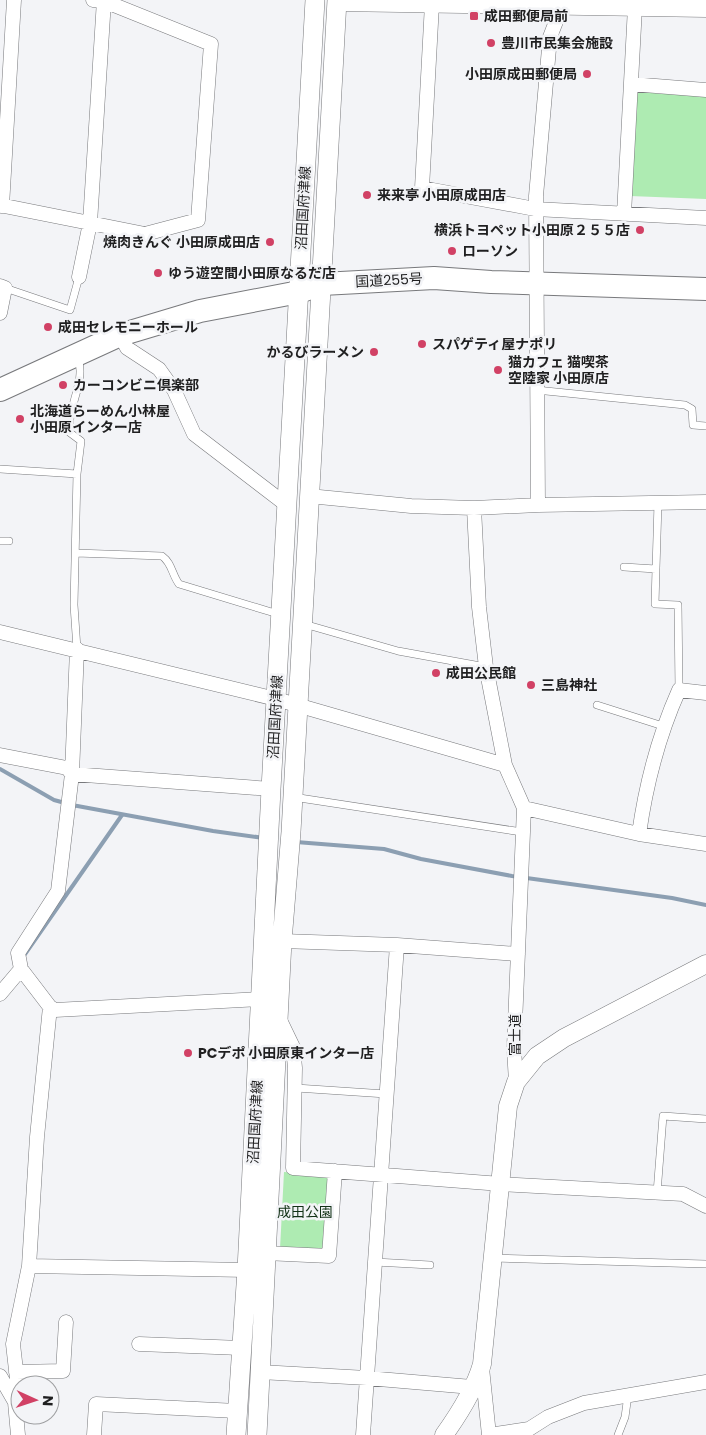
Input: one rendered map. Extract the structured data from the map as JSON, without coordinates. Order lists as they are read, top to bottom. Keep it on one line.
{"streets":{"highway":["国道255号"],"main road":["沼田国府津線"],"street":["富士道"]},"crossings":[["沼田国府津線","国道255号"]],"parks":["成田公園"],"places":{"transit":["成田郵便局前"],"other":["豊川市民集会施設","小田原成田郵便局","来来亭 小田原成田店","横浜トヨペット小田原２５５店","焼肉きんぐ 小田原成田店","ローソン","ゆう遊空間小田原なるだ店","成田セレモニーホール","スパゲティ屋ナポリ","かるびラーメン","猫カフェ 猫喫茶 空陸家 小田原店","カーコンビニ倶楽部","北海道らーめん小林屋 小田原インター店","成田公民館","三島神社","PCデポ 小田原東インター店"]},"north":"right"}
